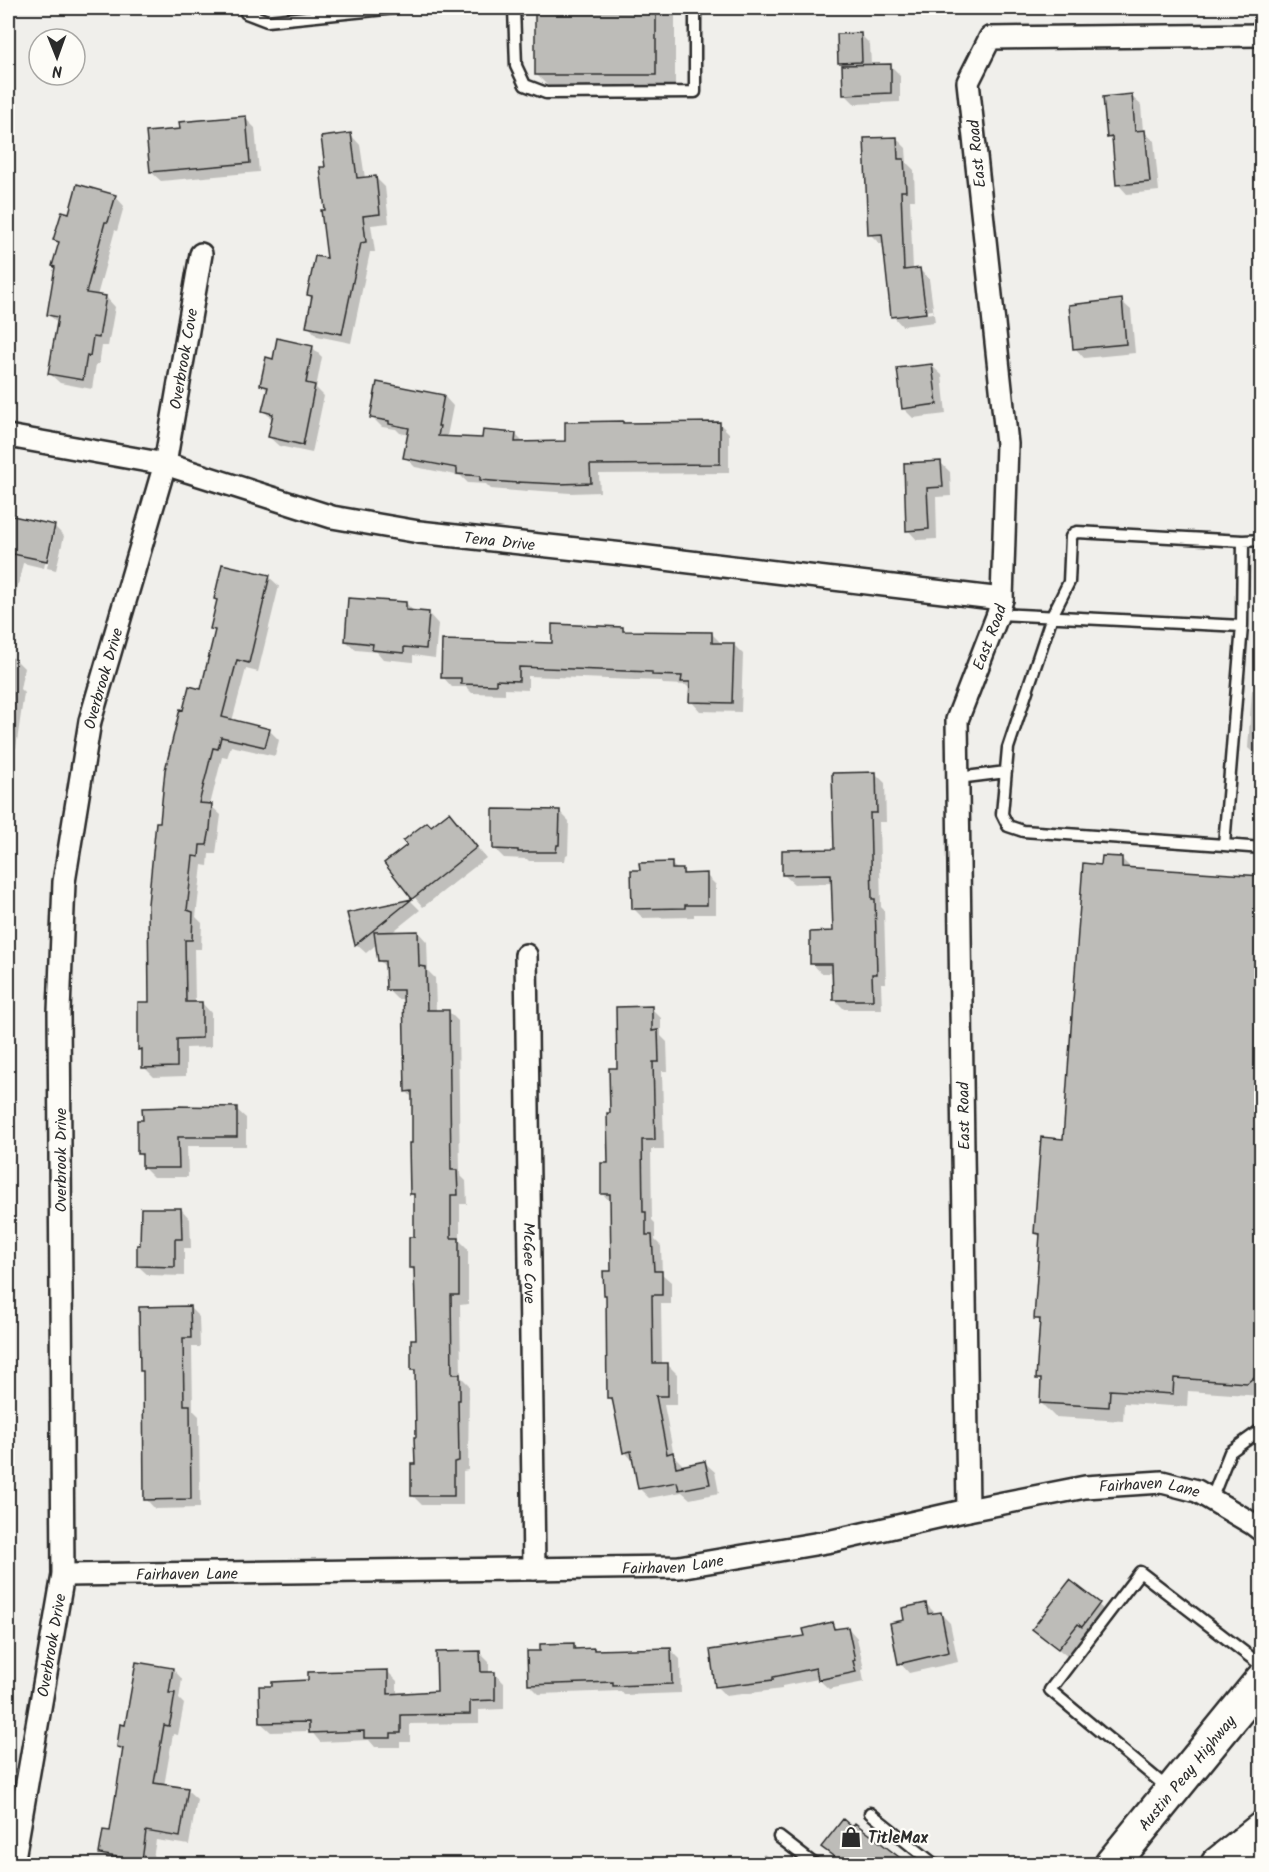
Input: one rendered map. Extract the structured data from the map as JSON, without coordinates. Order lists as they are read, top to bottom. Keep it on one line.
{"streets":{"main road":["Austin Peay Highway"],"street":["East Road","Overbrook Cove","Tena Drive","Overbrook Drive","McGee Cove","Fairhaven Lane"]},"crossings":[["East Road","Tena Drive"],["East Road","Fairhaven Lane"],["Overbrook Cove","Tena Drive"],["Overbrook Cove","Overbrook Drive"],["Tena Drive","Overbrook Drive"],["Overbrook Drive","Fairhaven Lane"],["McGee Cove","Fairhaven Lane"]],"places":{"shop":["TitleMax"]},"north":"bottom"}
